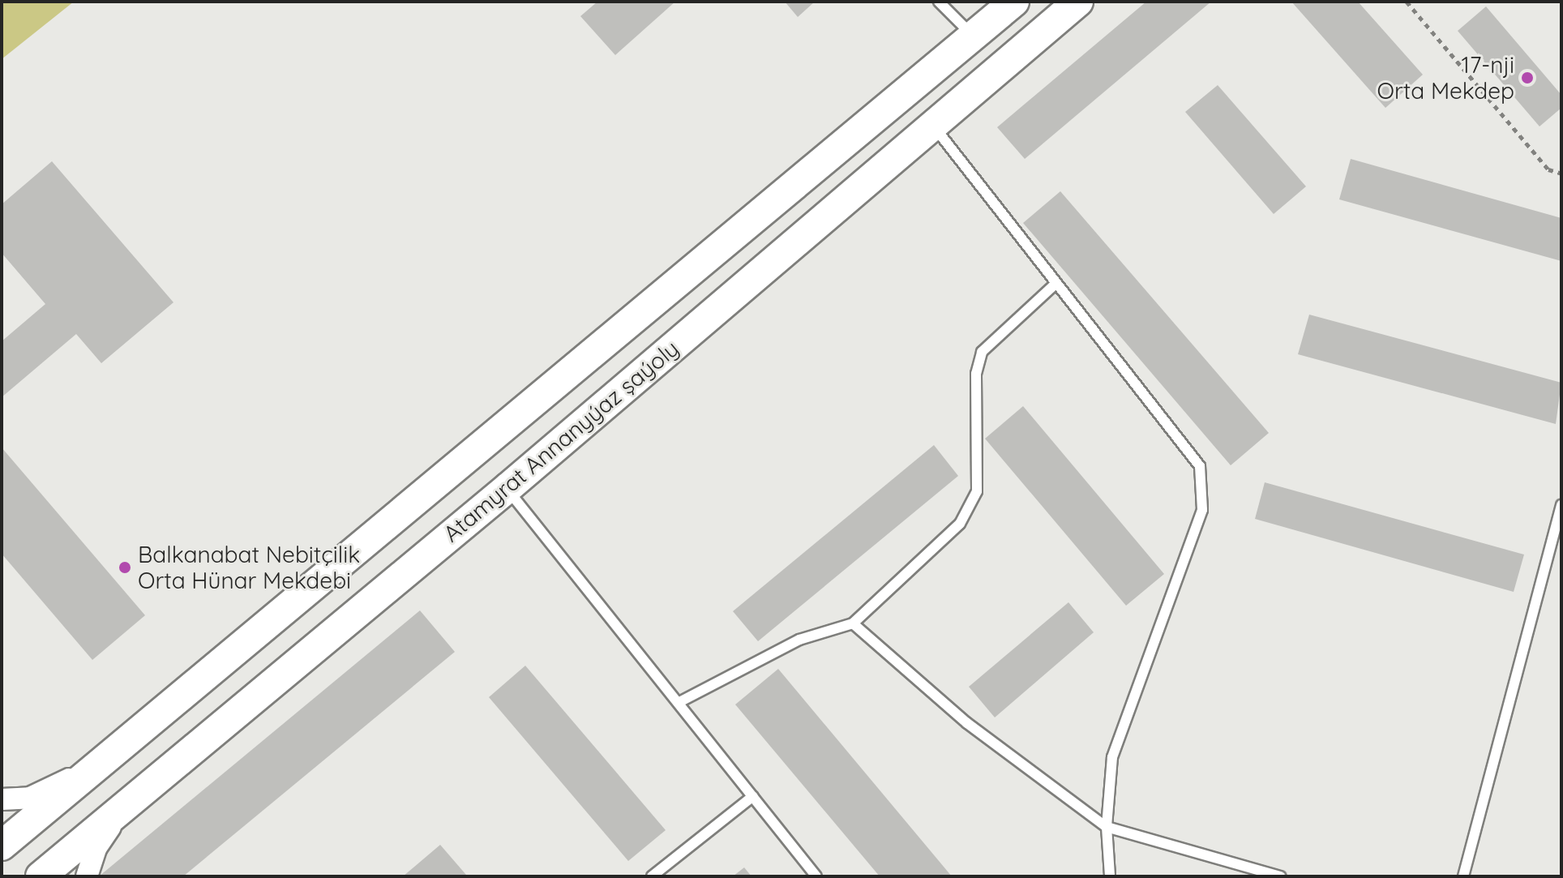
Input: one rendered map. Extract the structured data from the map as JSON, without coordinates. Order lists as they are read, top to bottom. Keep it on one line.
{"streets":{"street":["Atamyrat Annanyýaz şaýoly"]},"places":["17-nji Orta Mekdep","Balkanabat Nebitçilik Orta Hünar Mekdebi"]}
